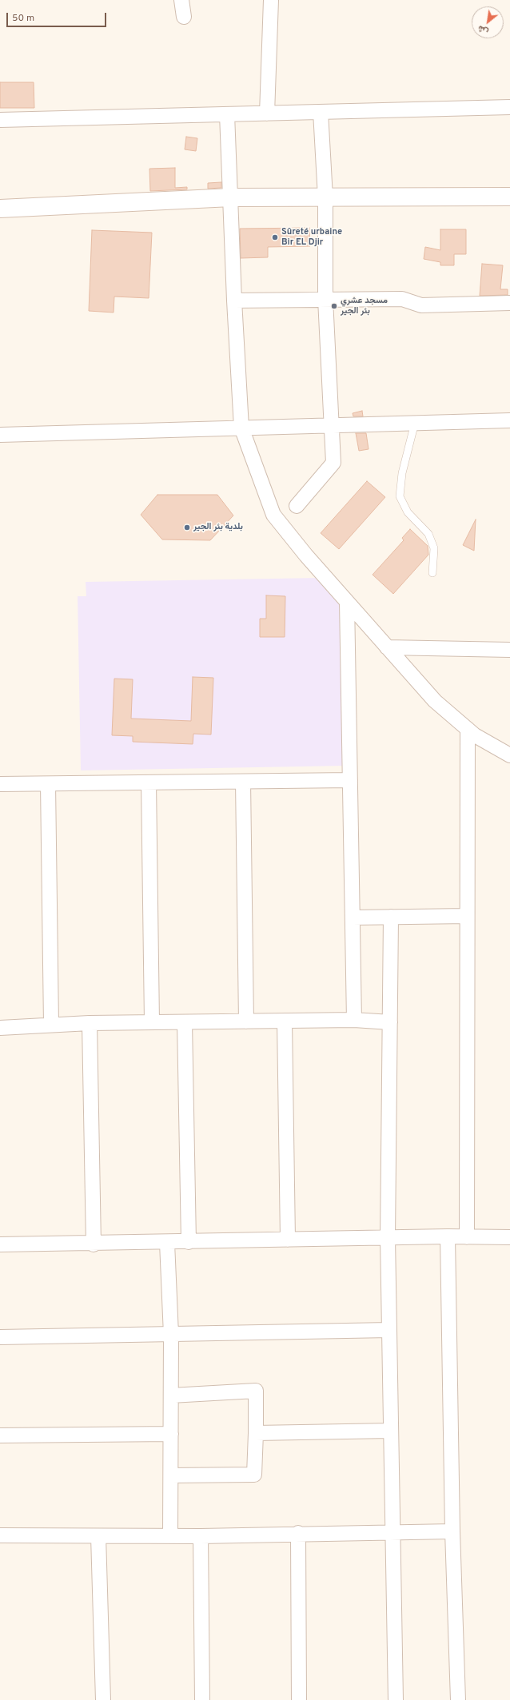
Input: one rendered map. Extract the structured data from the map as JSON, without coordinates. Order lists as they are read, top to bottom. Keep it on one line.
{"places":["Sûreté urbaine Bir EL Djir","مسجد عشري بئر الجير","بلدية بئر الجير"],"scale_bar":"50 m","north":"bottom left"}
